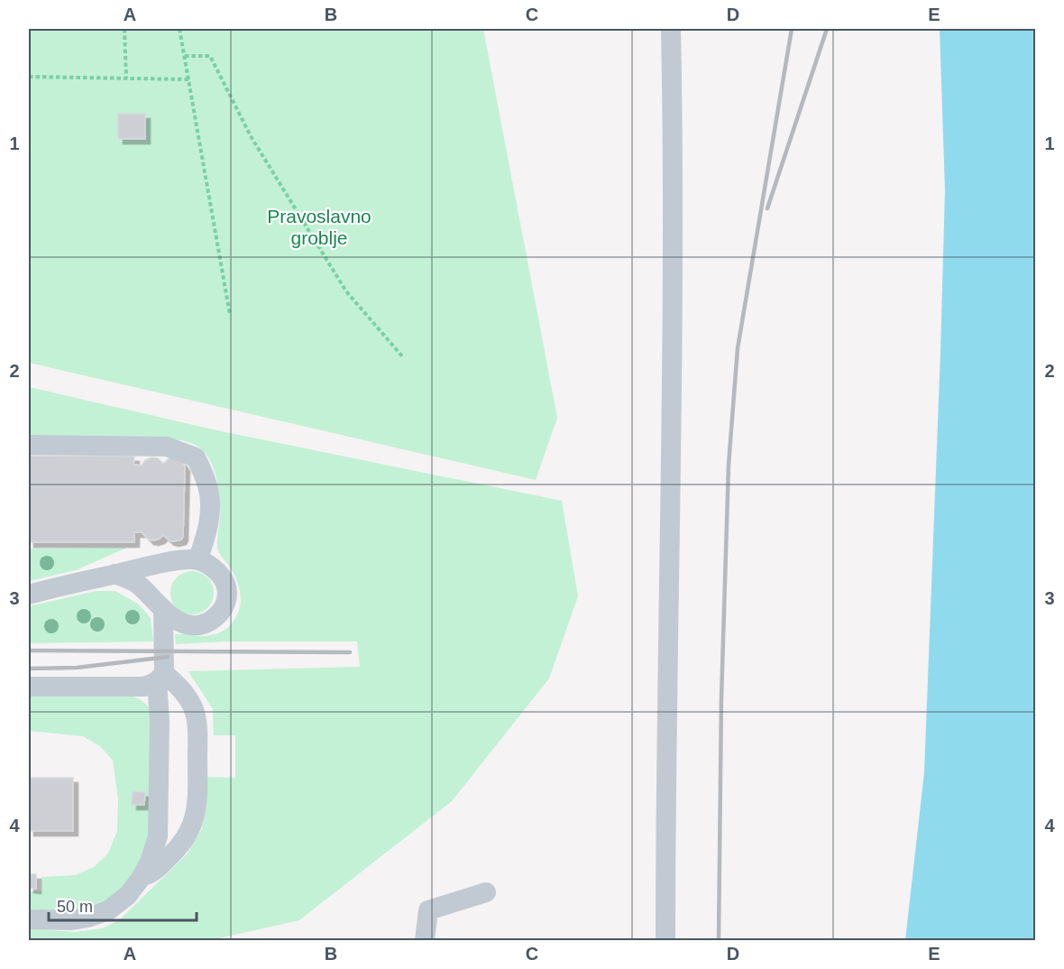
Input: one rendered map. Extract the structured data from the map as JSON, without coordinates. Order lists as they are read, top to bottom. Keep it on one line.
{"parks":["Pravoslavno groblje"],"scale_bar":"50 m","grid":{"columns":["A","B","C","D","E"],"rows":["1","2","3","4"]}}
